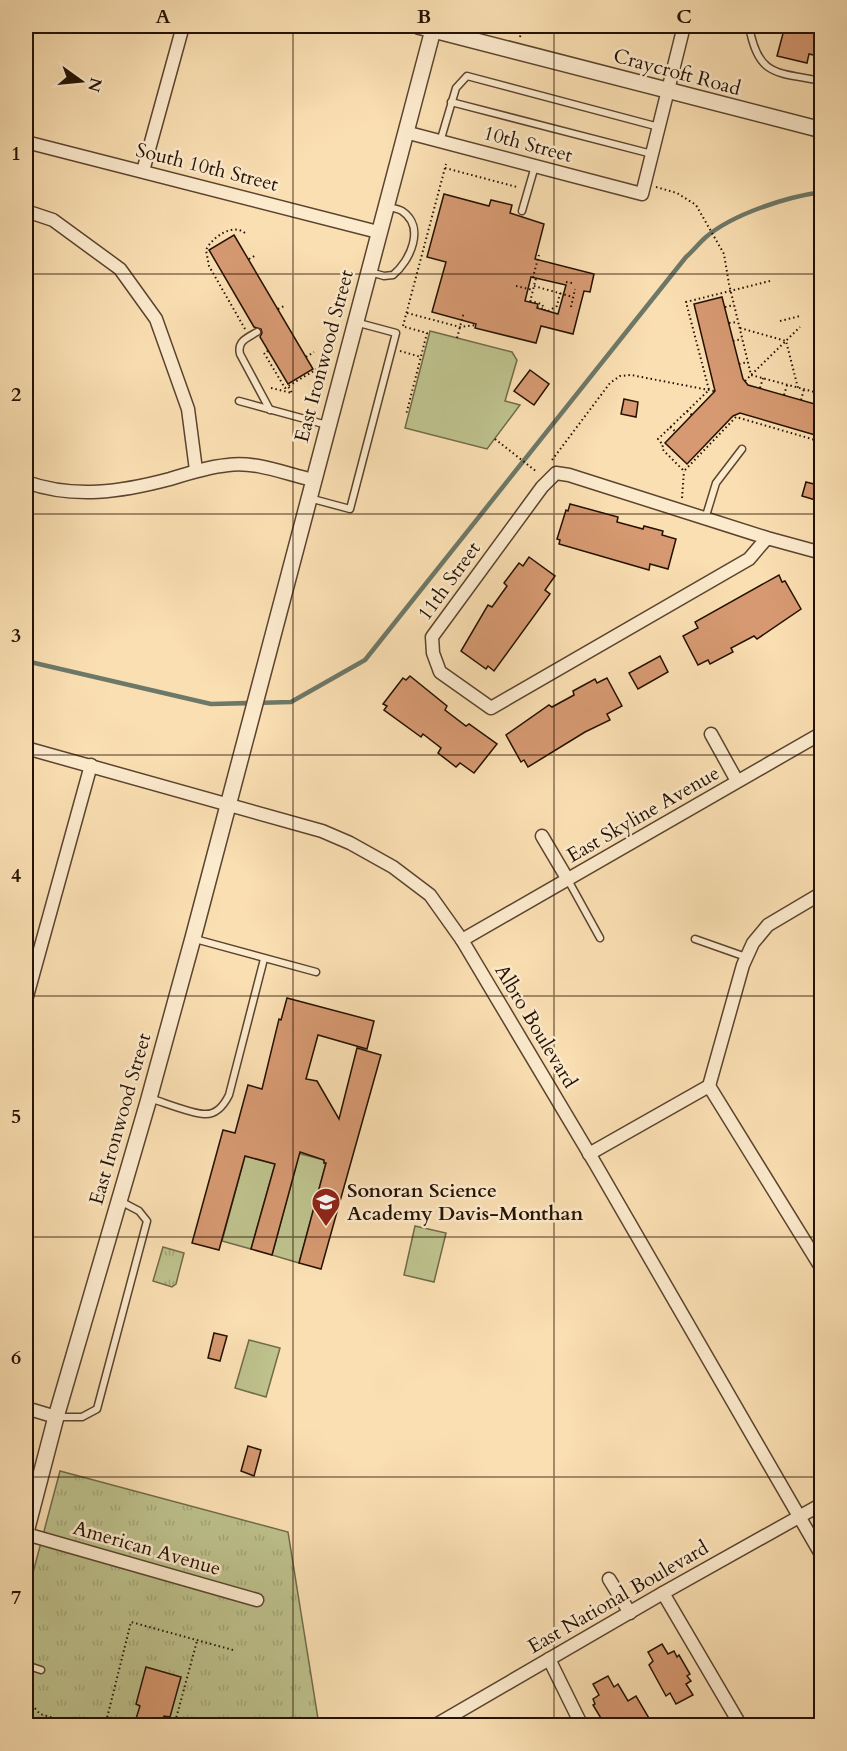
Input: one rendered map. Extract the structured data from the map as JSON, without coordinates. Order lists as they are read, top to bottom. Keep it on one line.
{"streets":{"street":["Craycroft Road","10th Street","South 10th Street","East Ironwood Street","11th Street","East Skyline Avenue","Albro Boulevard","American Avenue","East National Boulevard"]},"crossings":[["Craycroft Road","East Ironwood Street"],["10th Street","East Ironwood Street"],["South 10th Street","East Ironwood Street"],["East Ironwood Street","Albro Boulevard"],["East Ironwood Street","American Avenue"],["East Skyline Avenue","Albro Boulevard"],["Albro Boulevard","East National Boulevard"]],"places":{"school or university":["Sonoran Science Academy Davis-Monthan"]},"north":"right","grid":{"columns":["A","B","C"],"rows":["1","2","3","4","5","6","7"]}}
